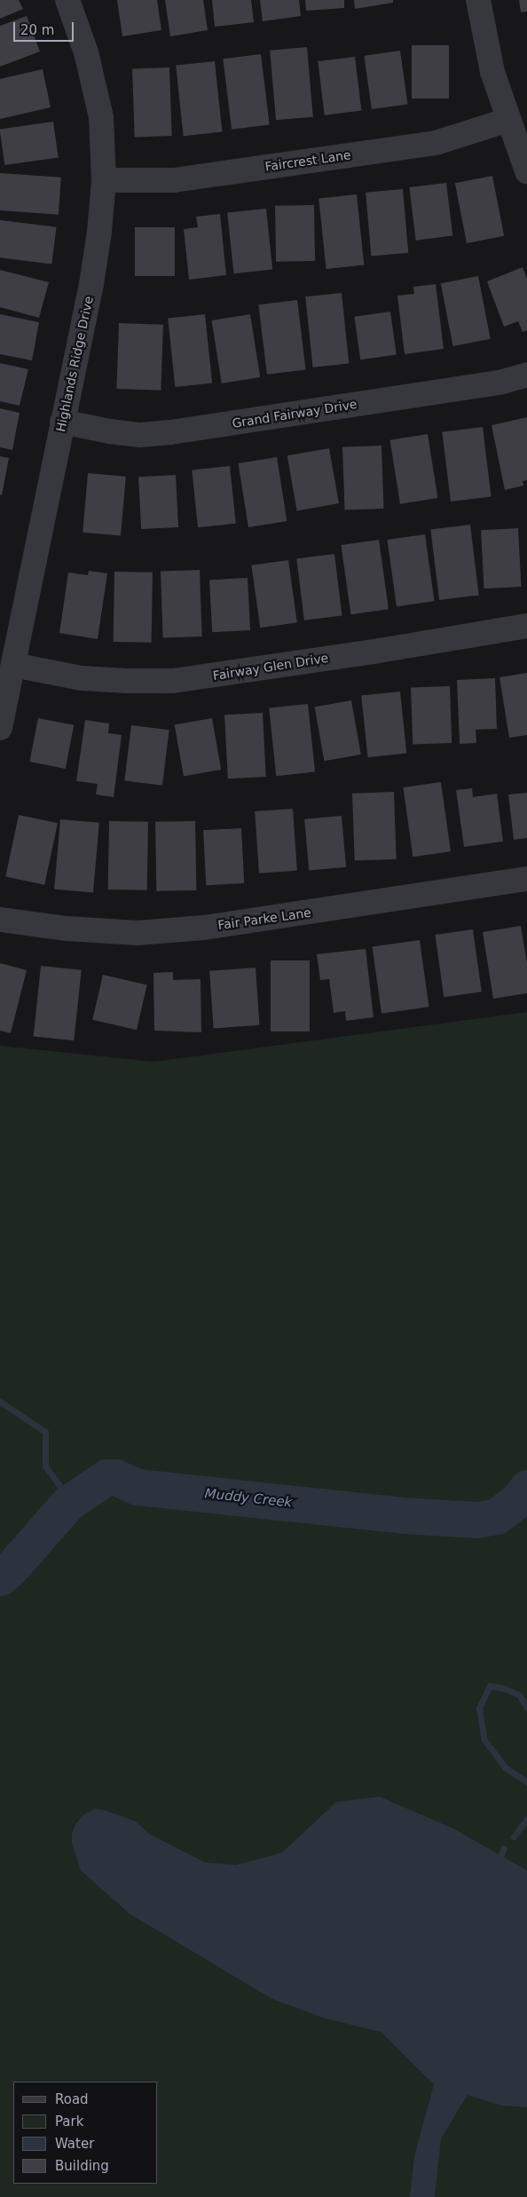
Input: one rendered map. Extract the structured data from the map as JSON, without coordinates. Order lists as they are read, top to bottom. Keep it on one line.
{"streets":{"street":["Faircrest Lane","Highlands Ridge Drive","Grand Fairway Drive","Fairway Glen Drive","Fair Parke Lane"]},"crossings":[["Faircrest Lane","Highlands Ridge Drive"],["Highlands Ridge Drive","Grand Fairway Drive"],["Highlands Ridge Drive","Fairway Glen Drive"]],"water":["Muddy Creek"],"legend":["Road","Park","Water","Building"],"scale_bar":"20 m"}
